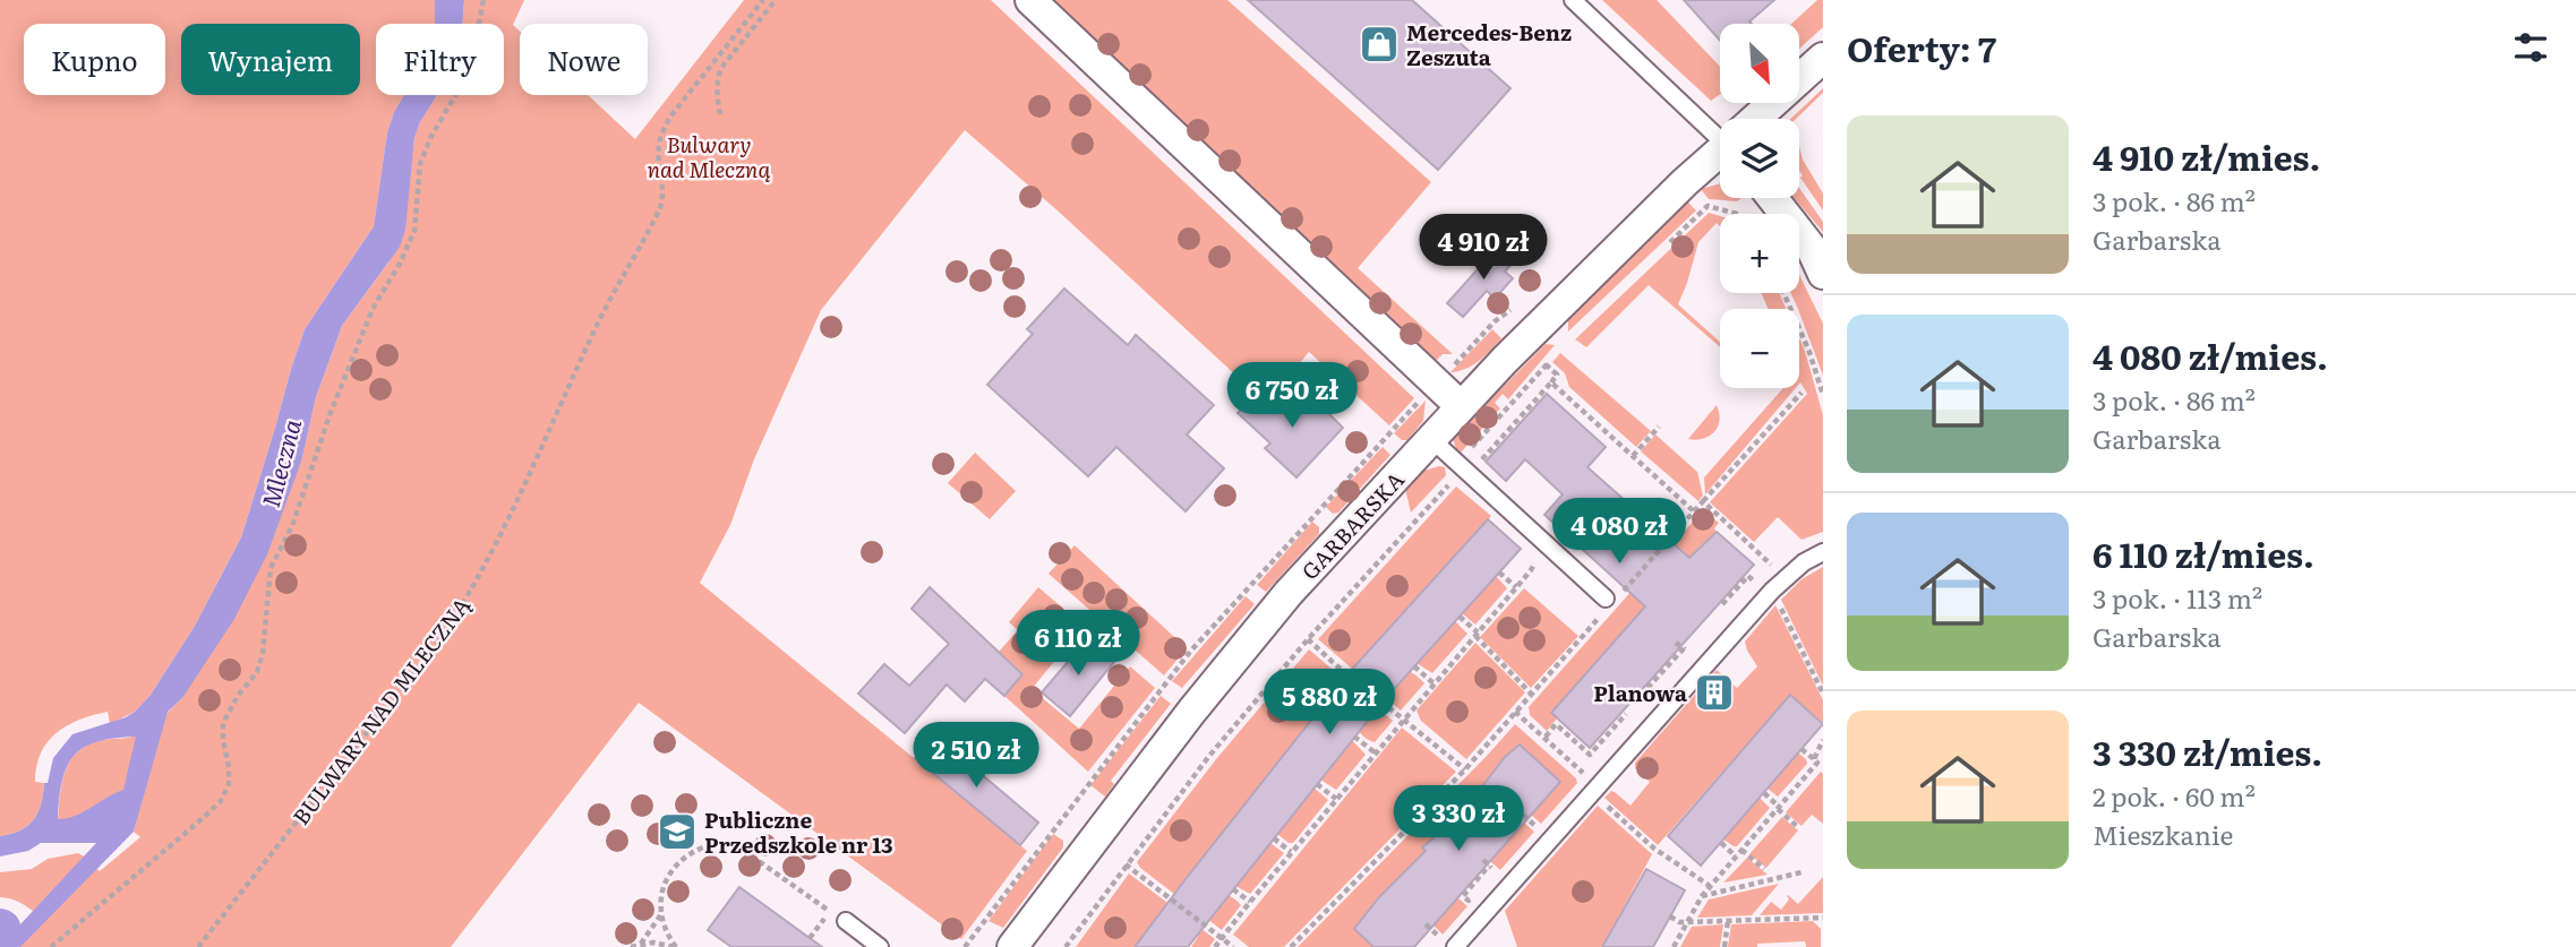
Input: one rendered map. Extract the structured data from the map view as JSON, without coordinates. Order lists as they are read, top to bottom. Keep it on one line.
{"streets":{"street":["GARBARSKA"],"path":["BULWARY NAD MLECZNĄ"]},"water":["Mleczna"],"parks":["Bulwary nad Mleczną"],"places":{"shop":["Mercedes-Benz Zeszuta"],"building":["Planowa"],"school or university":["Publiczne Przedszkole nr 13"]},"north":"bottom right","page":{"heading":"Oferty: 7","map_buttons":["+","−"],"chip":["Kupno","Wynajem","Filtry","Nowe"],"list":[{"name":"4 910 zł/mies.","note":"3 pok. · 86 m² · Garbarska"},{"name":"4 080 zł/mies.","note":"3 pok. · 86 m² · Garbarska"},{"name":"6 110 zł/mies.","note":"3 pok. · 113 m² · Garbarska"},{"name":"3 330 zł/mies.","note":"2 pok. · 60 m² · Mieszkanie"}],"price":["4 910 zł","6 750 zł","4 080 zł","6 110 zł","5 880 zł","2 510 zł","3 330 zł"]}}
